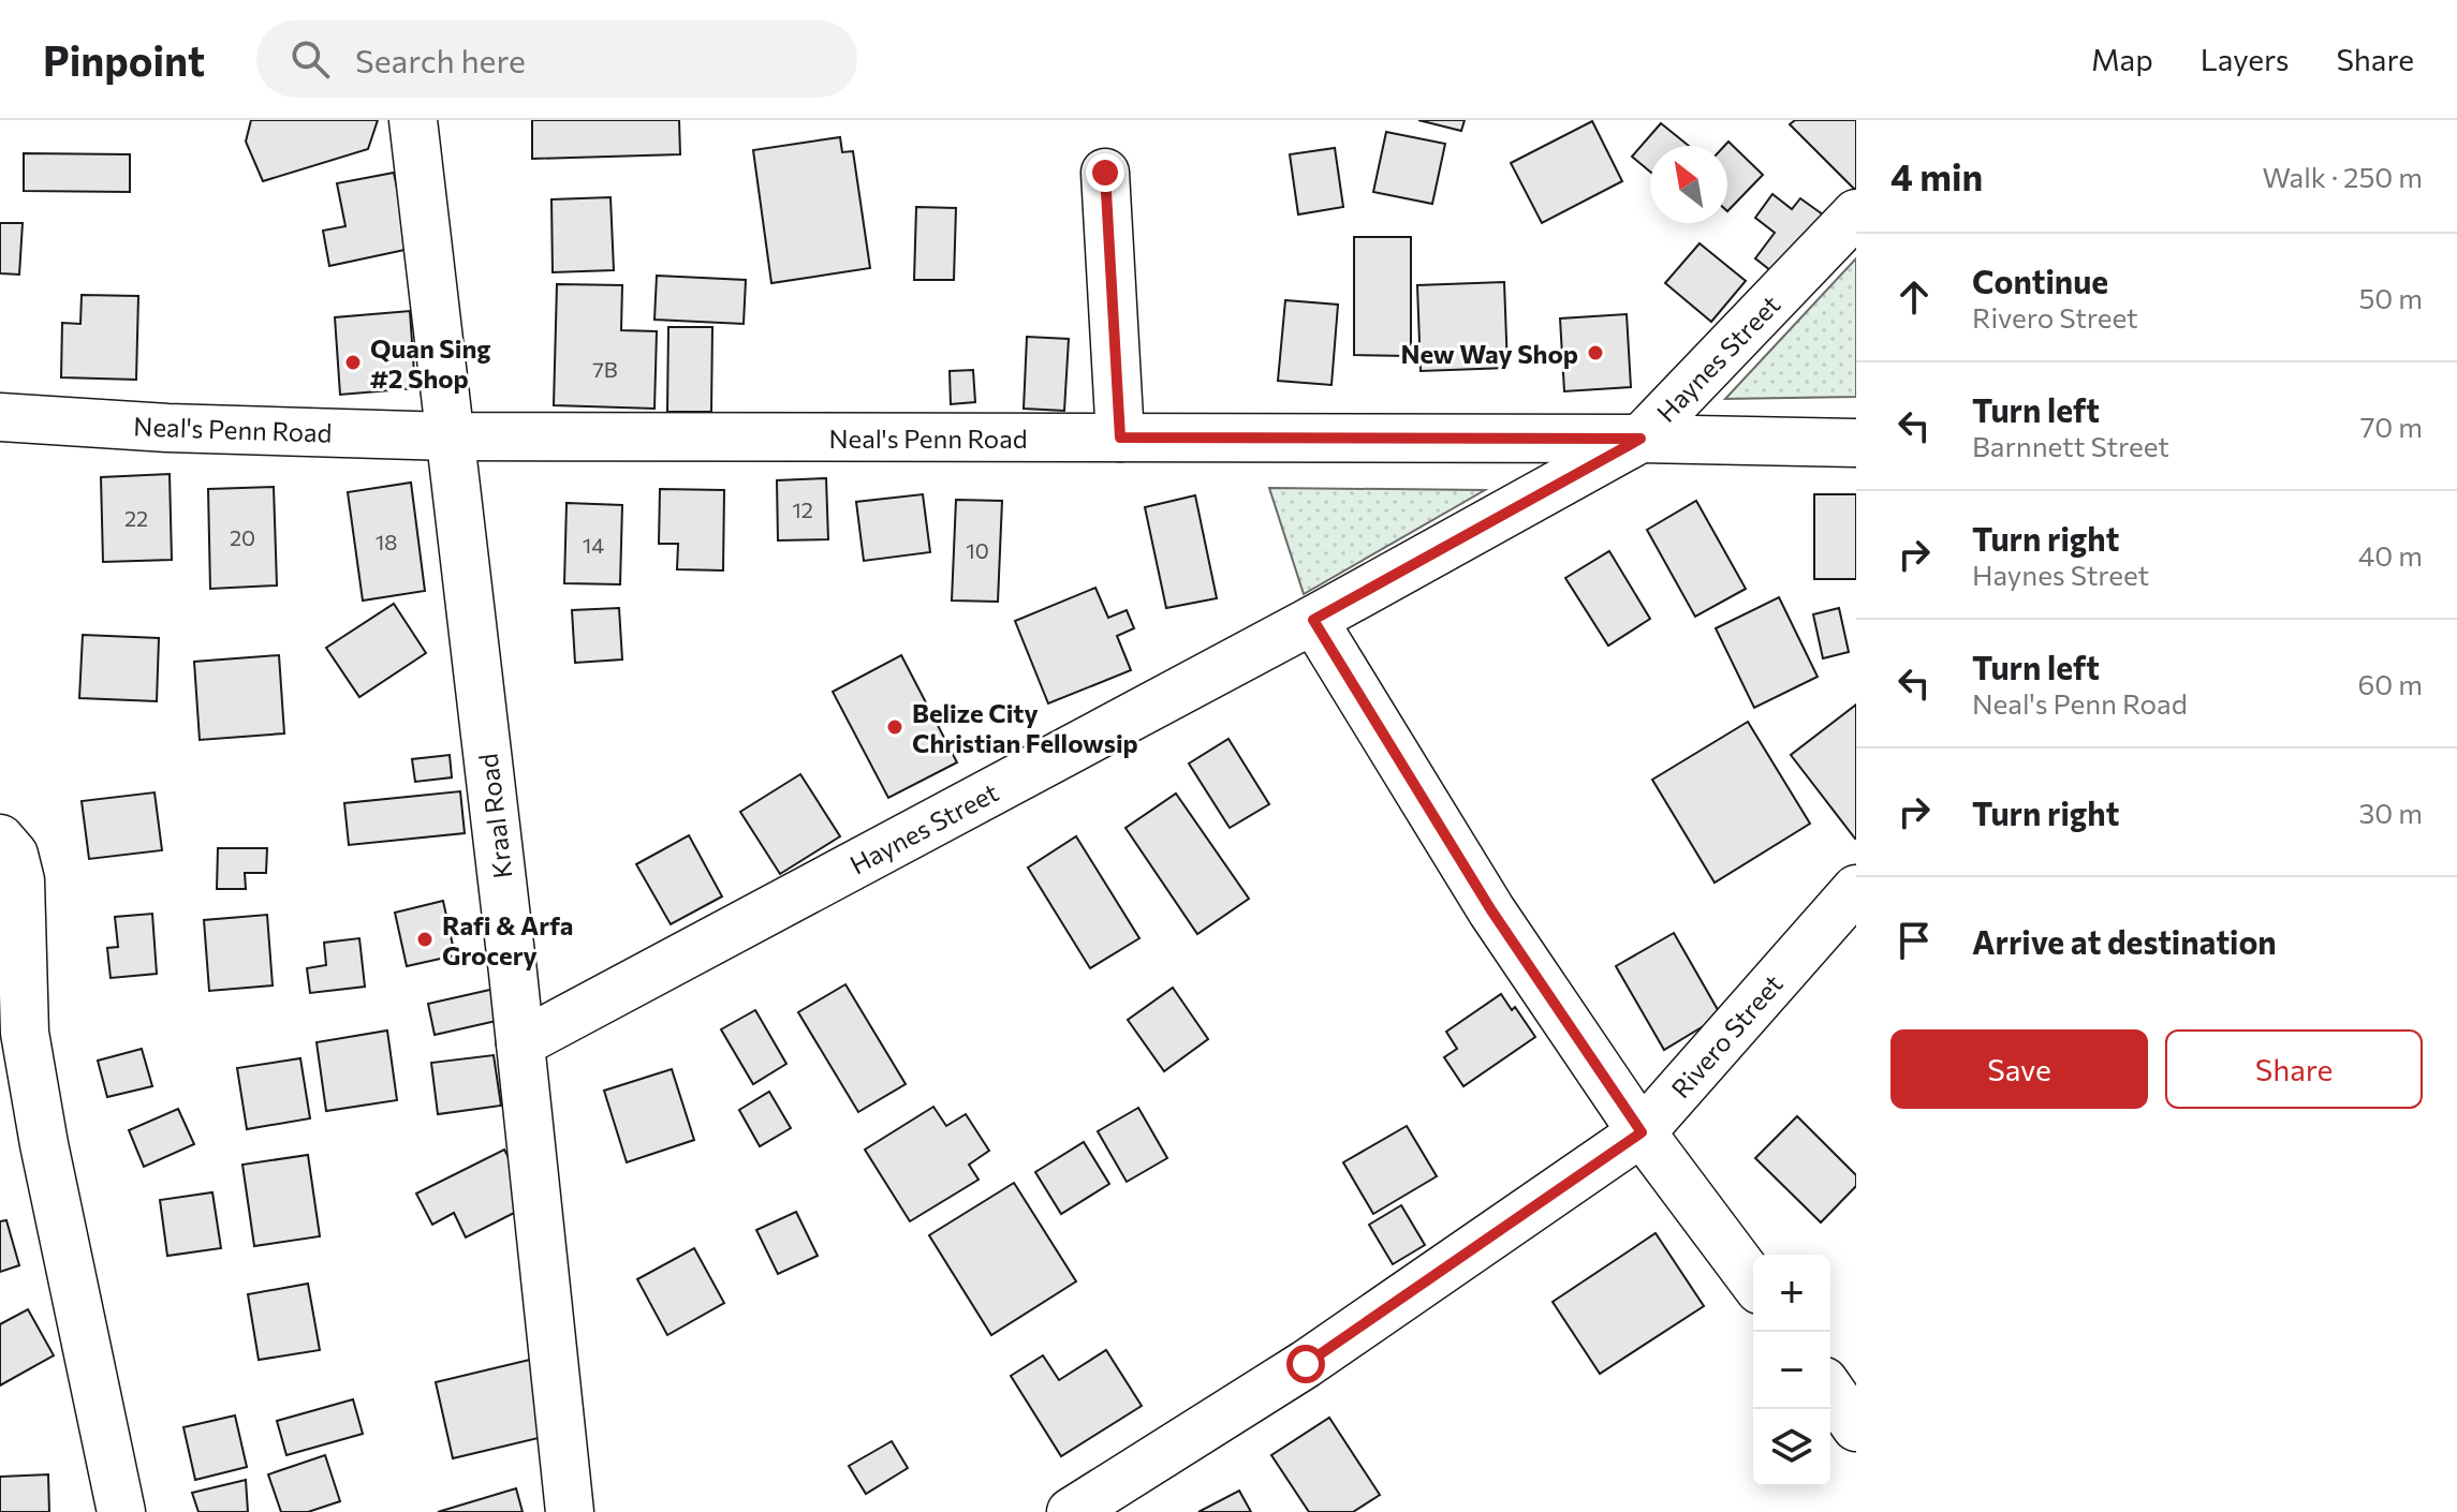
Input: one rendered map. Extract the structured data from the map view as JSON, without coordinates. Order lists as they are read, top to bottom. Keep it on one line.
{"streets":{"street":["Haynes Street","Neal's Penn Road","Kraal Road","Rivero Street"]},"crossings":[["Haynes Street","Neal's Penn Road"],["Haynes Street","Kraal Road"],["Neal's Penn Road","Kraal Road"]],"places":["New Way Shop","Quan Sing #2 Shop","Belize City Christian Fellowsip","Rafi & Arfa Grocery"],"house_numbers":["7B","12","22","20","18","14","10"],"north":"top left","page":{"header":"Pinpoint","search":"Search here","nav":["Map","Layers","Share"],"heading":["4 min","Walk · 250 m"],"list":[["Continue","Rivero Street","50 m"],["Turn left","Barnnett Street","70 m"],["Turn right","Haynes Street","40 m"],["Turn left","Neal's Penn Road","60 m"],["Turn right","30 m"],"Arrive at destination"],"buttons":["Save","Share"],"map_buttons":["+","−"]}}
